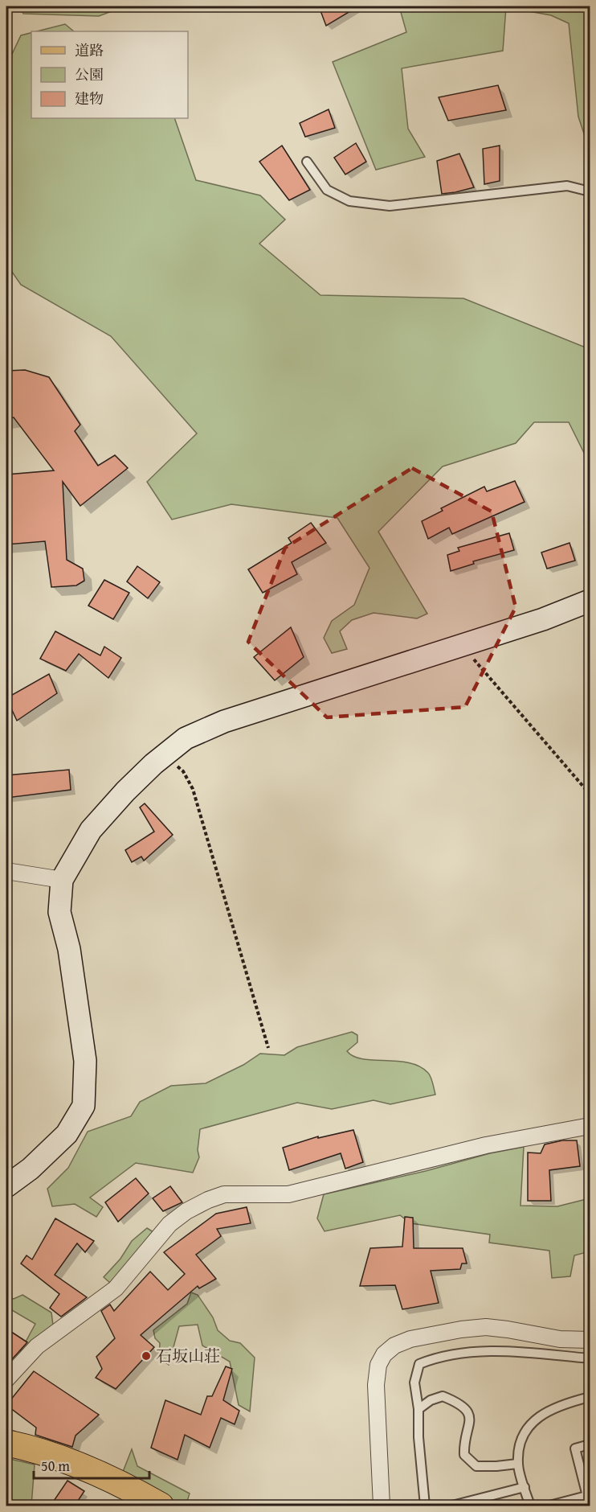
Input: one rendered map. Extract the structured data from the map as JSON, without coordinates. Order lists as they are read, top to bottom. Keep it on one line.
{"places":["石坂山荘"],"legend":["道路","公園","建物"],"scale_bar":"50 m"}
